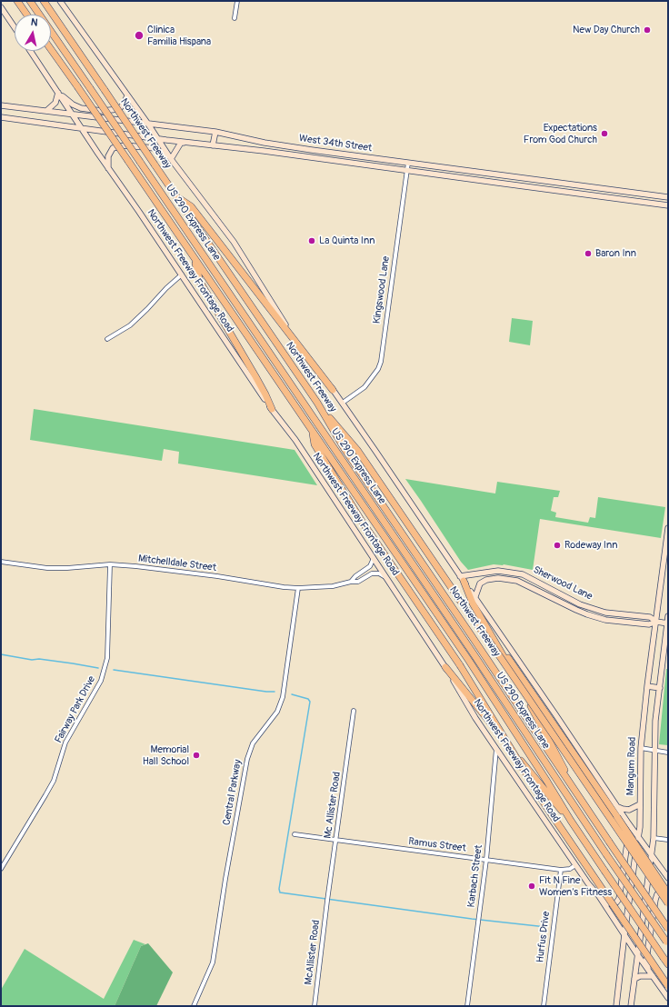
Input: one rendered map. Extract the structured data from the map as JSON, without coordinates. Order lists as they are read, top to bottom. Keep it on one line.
{"streets":{"highway":["Northwest Freeway","US 290 Express Lane"],"main road":["West 34th Street","Northwest Freeway Frontage Road","Sherwood Lane","Mangum Road"],"street":["Kingswood Lane","Mitchelldale Street","Fairway Park Drive","Central Parkway","Mc Allister Road","Ramus Street","Karbach Street","Hurfus Drive","McAllister Road"]},"crossings":[["West 34th Street","Northwest Freeway Frontage Road"],["West 34th Street","Kingswood Lane"],["Northwest Freeway Frontage Road","Mitchelldale Street"],["Northwest Freeway Frontage Road","Mangum Road"],["Northwest Freeway Frontage Road","Ramus Street"],["Northwest Freeway Frontage Road","Karbach Street"],["Mitchelldale Street","Fairway Park Drive"],["Mitchelldale Street","Central Parkway"],["Sherwood Lane","Mangum Road"],["Mc Allister Road","Ramus Street"],["Mc Allister Road","McAllister Road"],["Ramus Street","Karbach Street"],["Ramus Street","Hurfus Drive"]],"places":["New Day Church","Clinica Familia Hispana","Expectations From God Church","La Quinta Inn","Baron Inn","Rodeway Inn","Memorial Hall School","Fit N Fine Women's Fitness"],"north":"top"}
